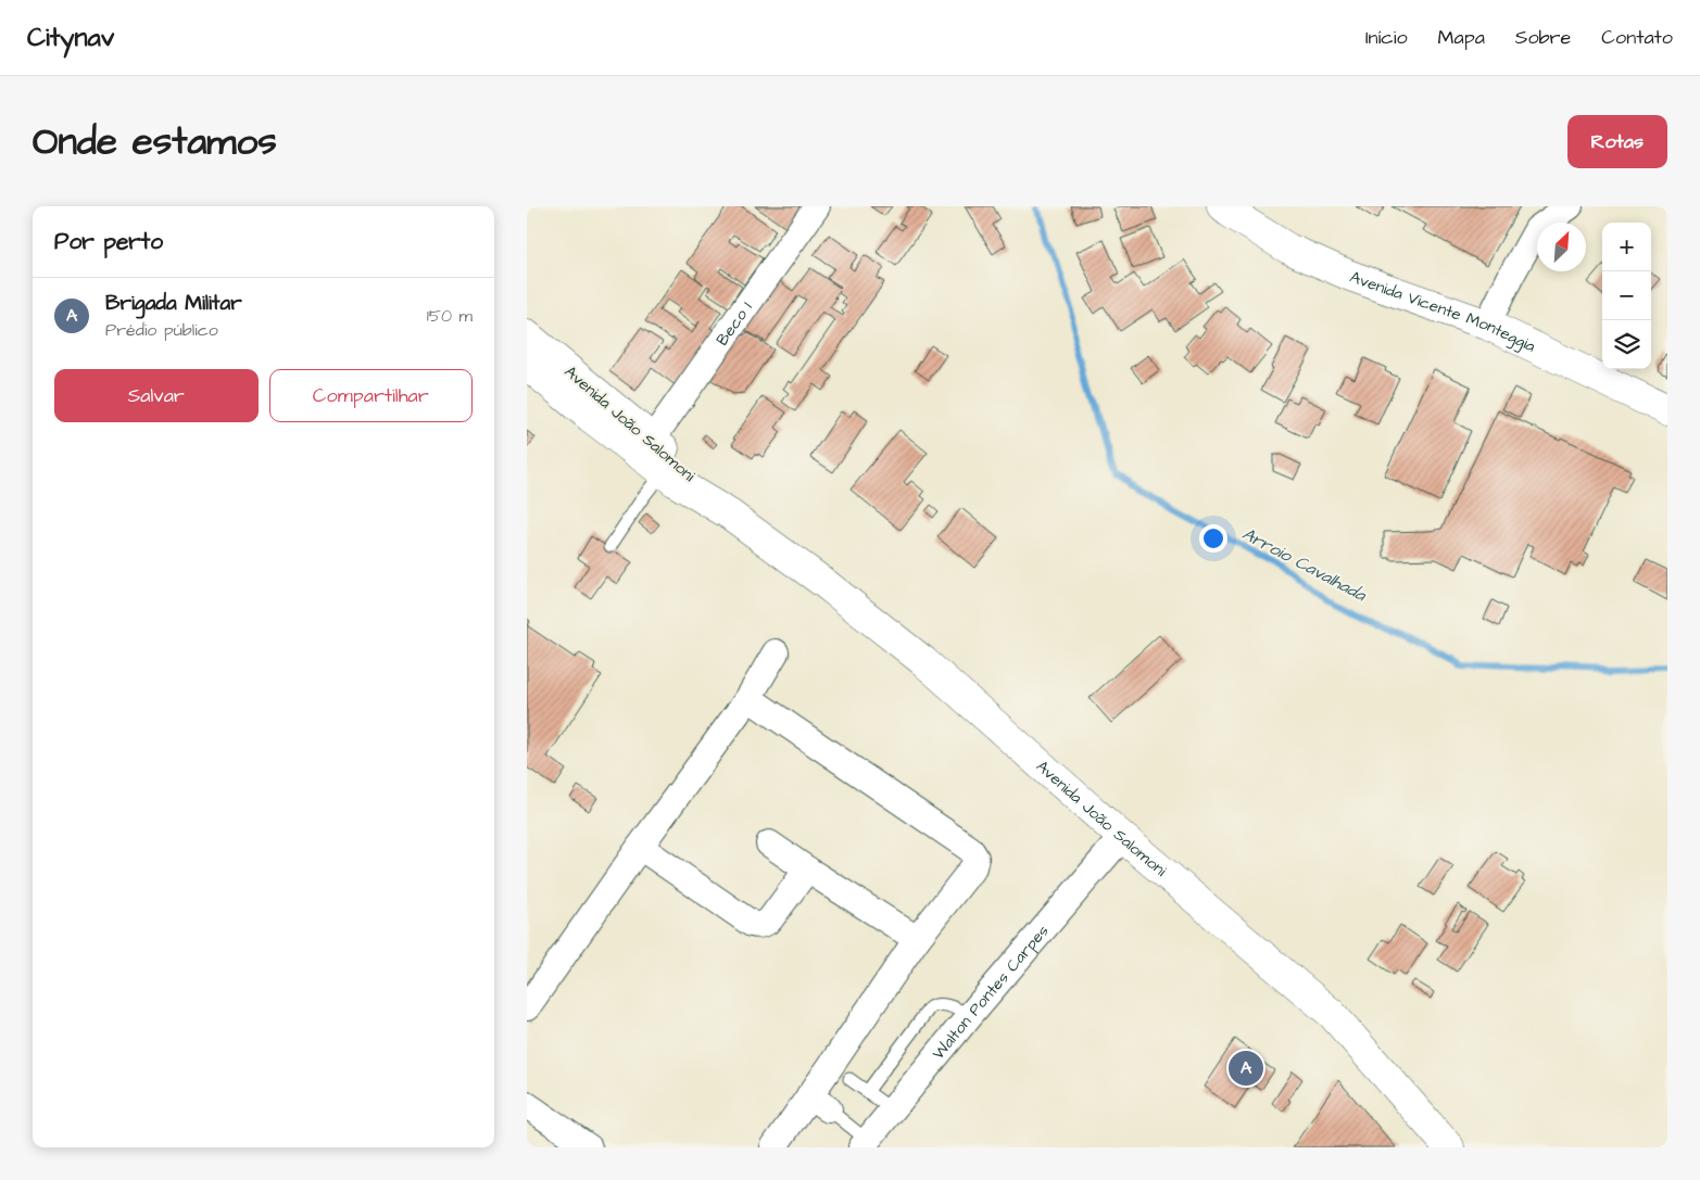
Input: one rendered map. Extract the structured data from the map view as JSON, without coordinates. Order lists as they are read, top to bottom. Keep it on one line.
{"streets":{"main road":["Avenida Vicente Monteggia","Avenida João Salomoni"],"street":["Beco 1","Walton Pontes Carpes"]},"crossings":[["Beco 1","Avenida João Salomoni"],["Avenida João Salomoni","Walton Pontes Carpes"]],"water":["Arroio Cavalhada"],"north":"top right","page":{"header":"Citynav","nav":["Início","Mapa","Sobre","Contato"],"title":"Onde estamos","buttons":["Rotas",["Salvar","Compartilhar"]],"heading":"Por perto","map_buttons":["+","−"],"list":[{"mark":"A","name":"Brigada Militar","note":"Prédio público","value":"150 m"}],"pins":"A"}}
